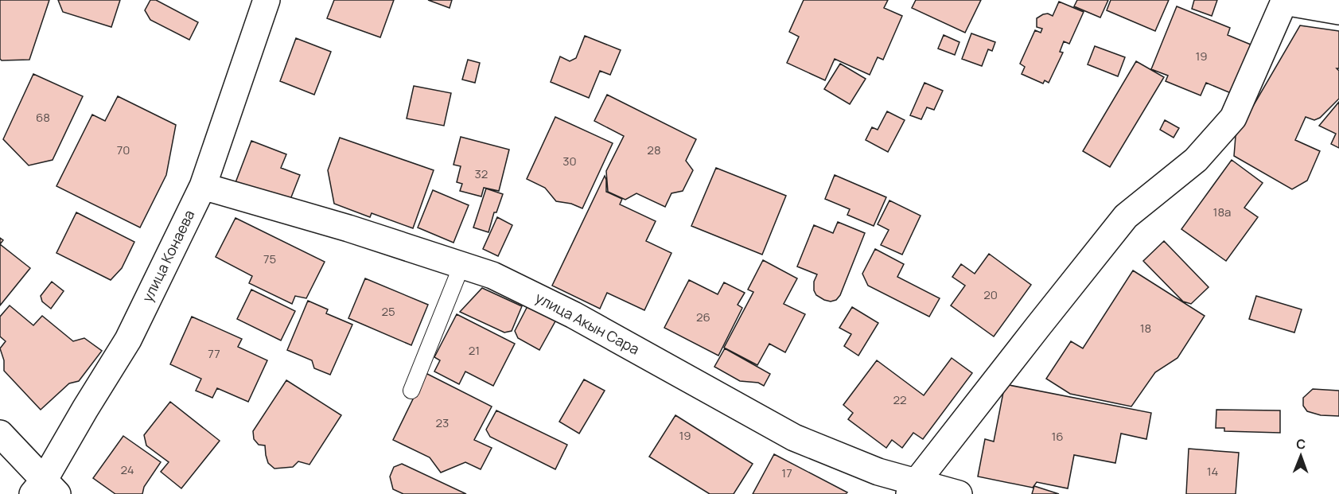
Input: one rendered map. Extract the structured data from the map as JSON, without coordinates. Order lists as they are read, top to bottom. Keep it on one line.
{"streets":{"street":["улица Конаева","улица Акын Сара"]},"crossings":[["улица Конаева","улица Акын Сара"]],"house_numbers":["19","68","70","28","30","32","18а","75","20","25","26","18","21","77","22","23","19","16","24","14","17"],"north":"top"}
